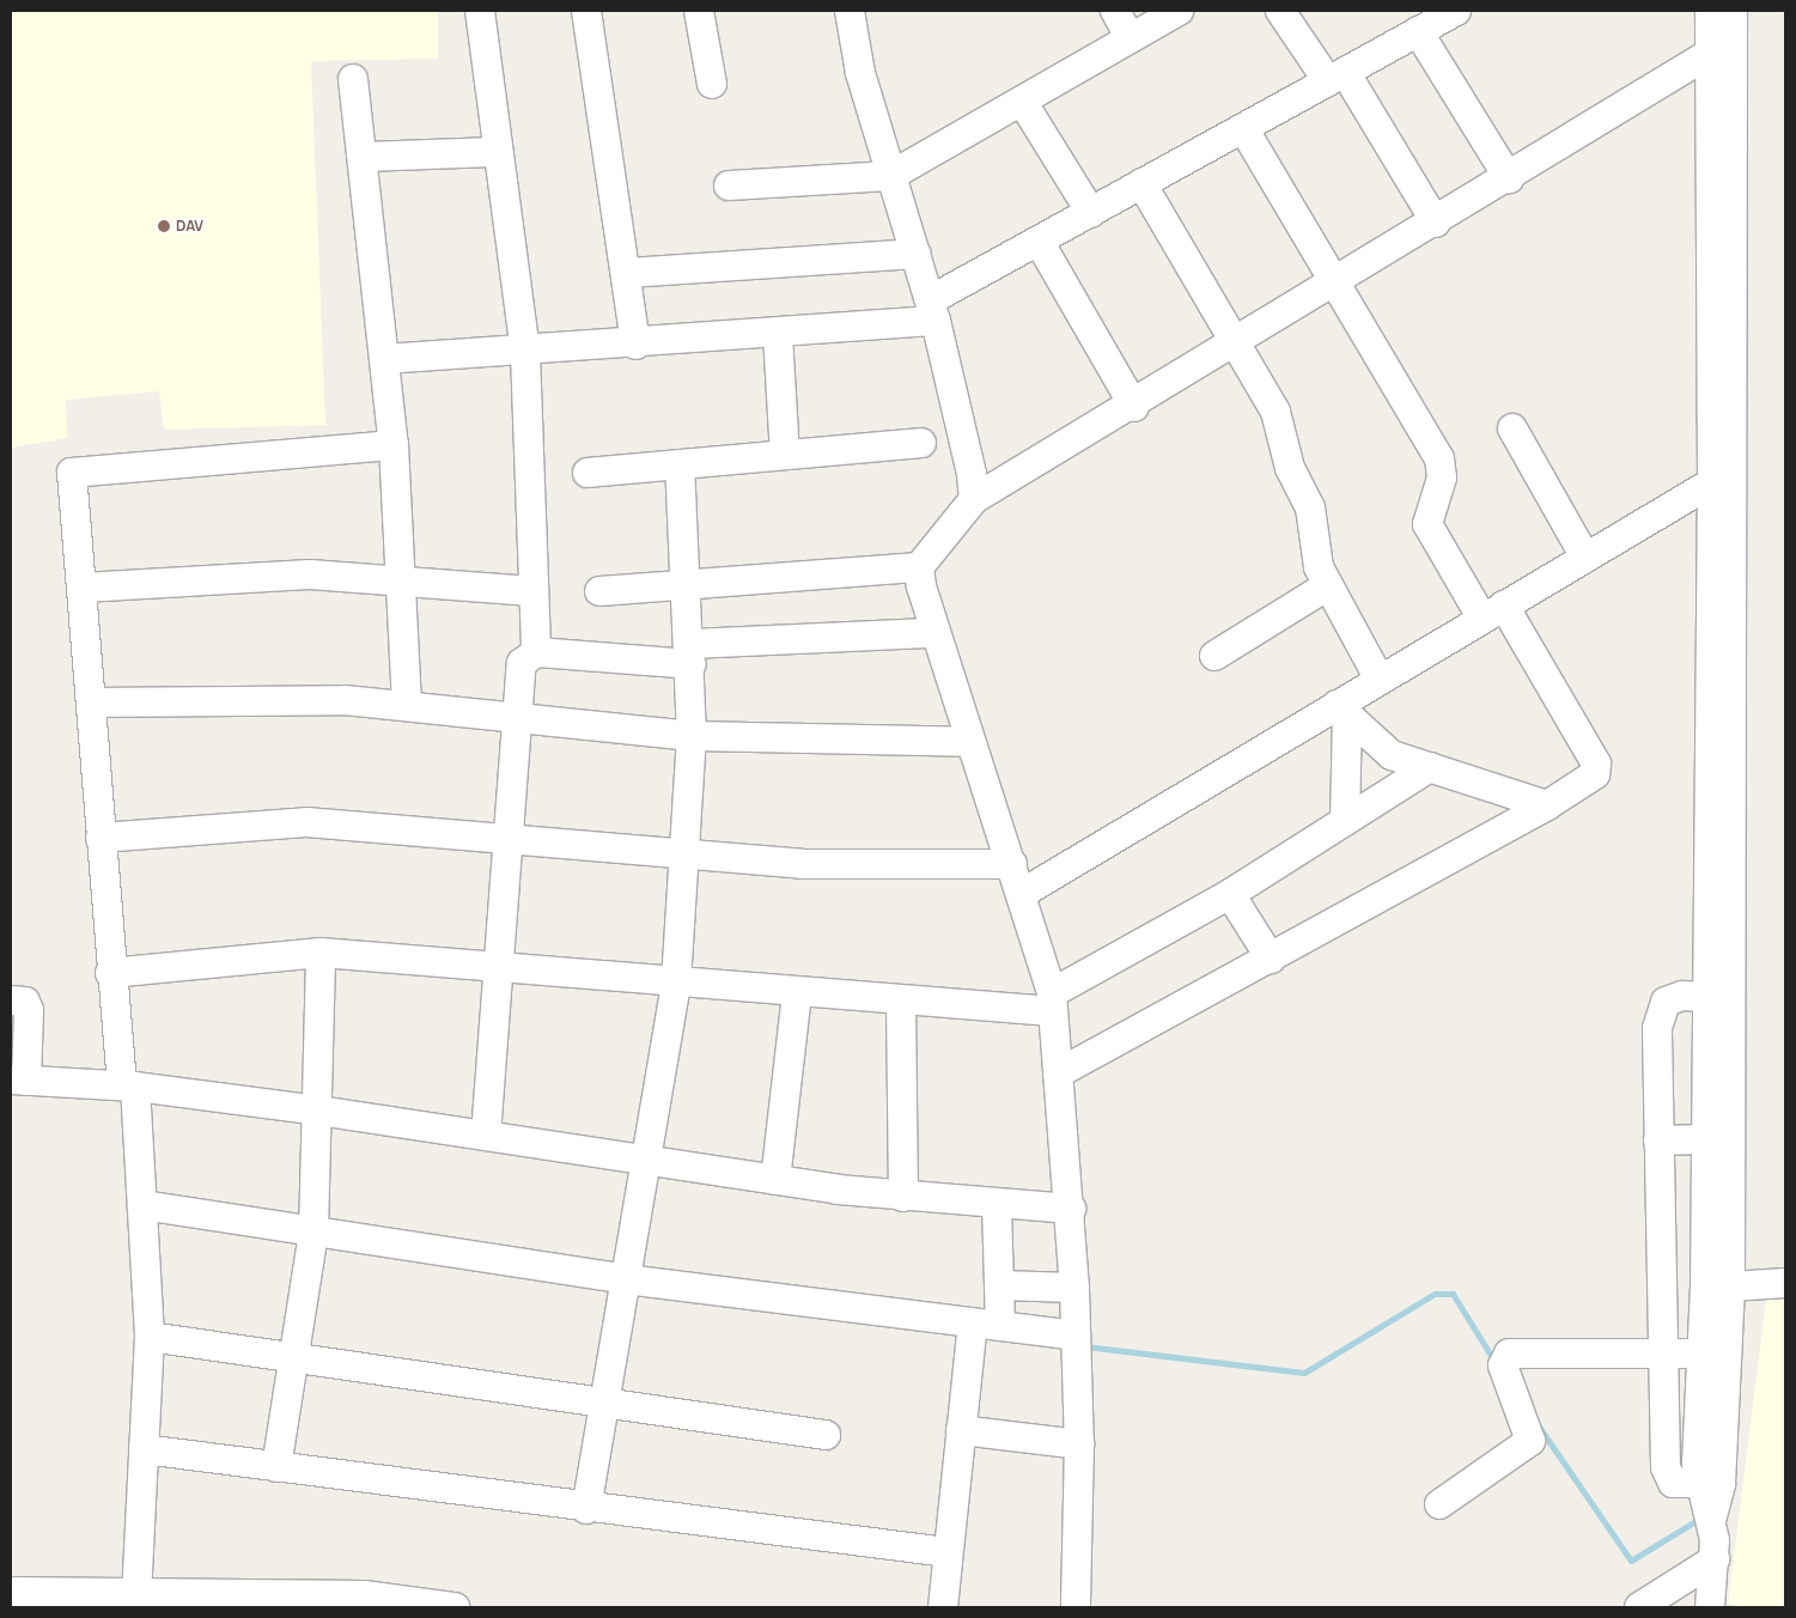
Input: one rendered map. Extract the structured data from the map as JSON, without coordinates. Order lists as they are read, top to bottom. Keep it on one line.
{"places":["DAV"]}
